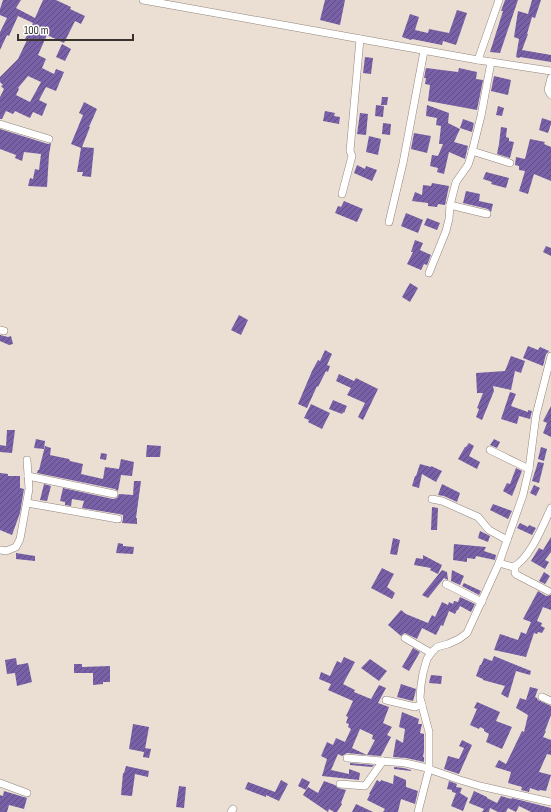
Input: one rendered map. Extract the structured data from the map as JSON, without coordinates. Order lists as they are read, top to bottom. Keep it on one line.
{"scale_bar":"100 m"}
